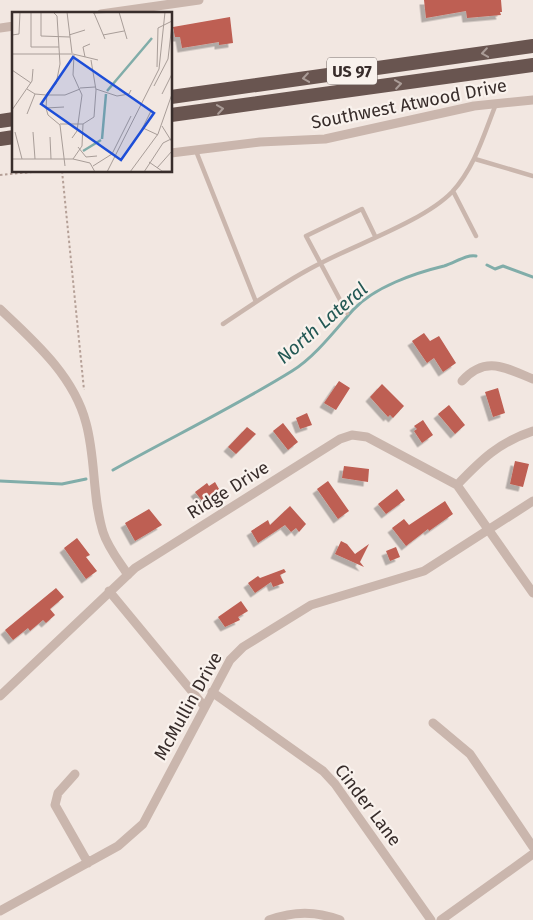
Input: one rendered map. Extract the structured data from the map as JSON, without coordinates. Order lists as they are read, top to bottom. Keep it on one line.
{"streets":{"highway":["US 97"],"street":["Southwest Atwood Drive","Ridge Drive","McMullin Drive","Cinder Lane"]},"crossings":[["Ridge Drive","McMullin Drive"],["McMullin Drive","Cinder Lane"]],"water":["North Lateral"]}
